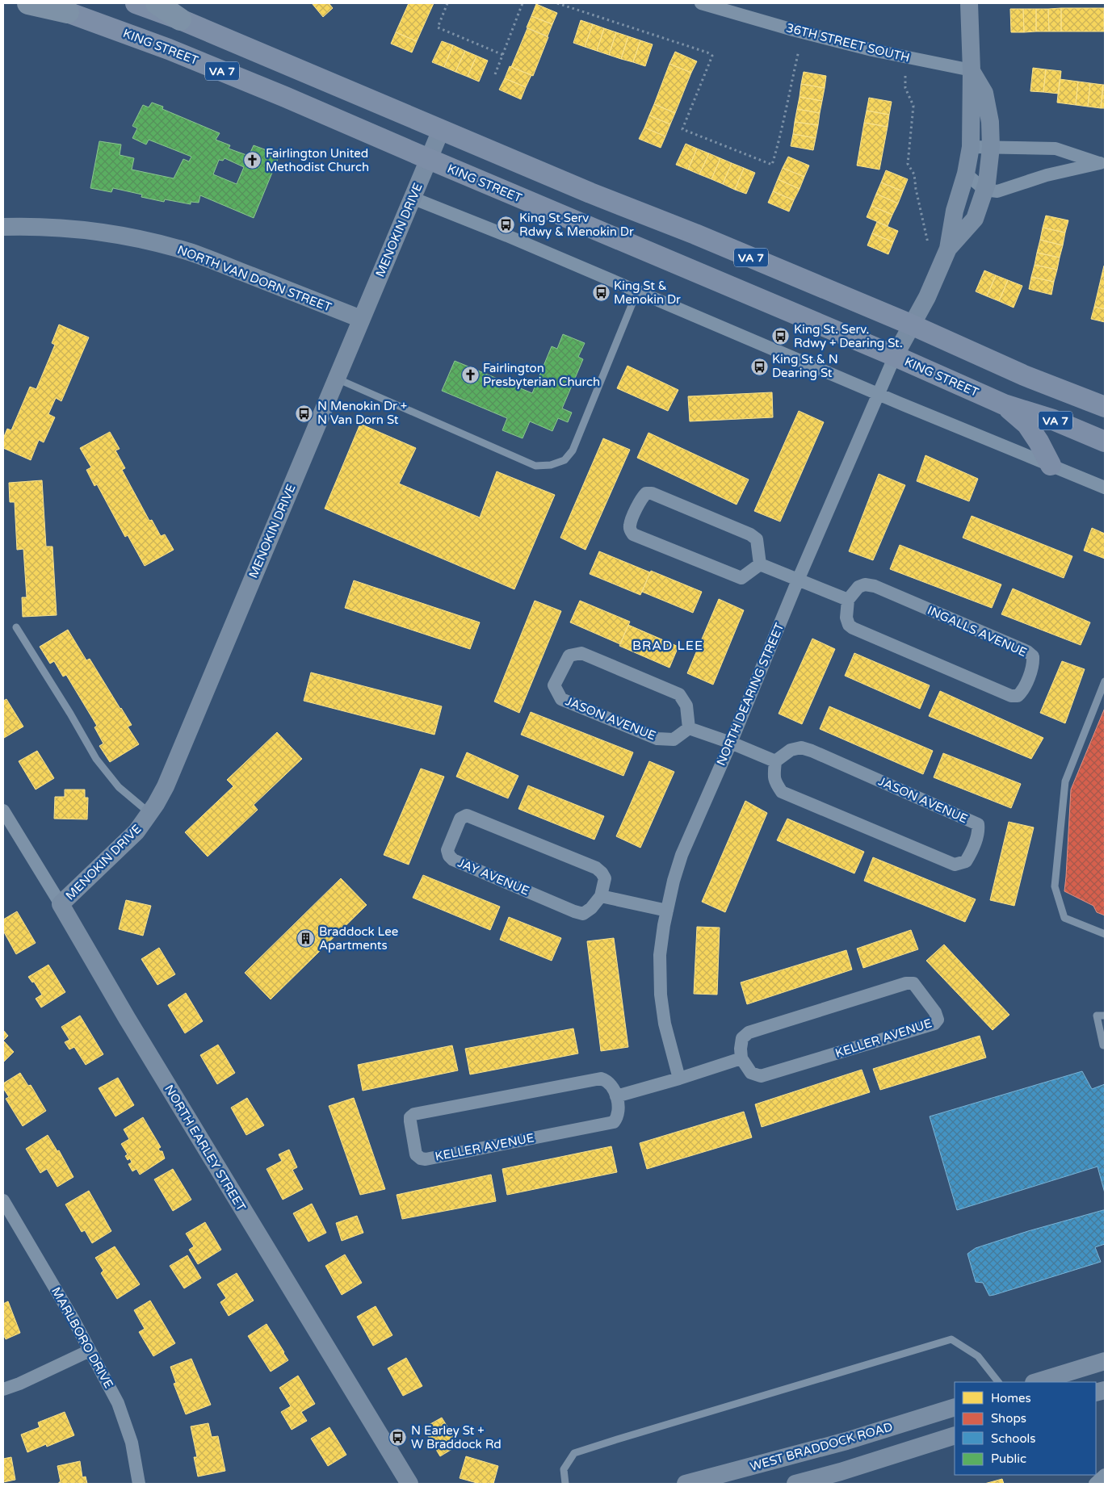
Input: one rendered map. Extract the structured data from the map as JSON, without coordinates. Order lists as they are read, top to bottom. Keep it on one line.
{"streets":{"main road":["KING STREET","VA 7"],"street":["36TH STREET SOUTH","MENOKIN DRIVE","NORTH VAN DORN STREET","INGALLS AVENUE","NORTH DEARING STREET","JASON AVENUE","JAY AVENUE","KELLER AVENUE","NORTH EARLEY STREET","MARLBORO DRIVE","WEST BRADDOCK ROAD"]},"crossings":[["KING STREET","MENOKIN DRIVE"],["KING STREET","NORTH DEARING STREET"],["VA 7","MENOKIN DRIVE"],["VA 7","NORTH DEARING STREET"],["MENOKIN DRIVE","NORTH VAN DORN STREET"],["MENOKIN DRIVE","NORTH EARLEY STREET"]],"districts":["BRAD LEE"],"places":{"church":["Fairlington United Methodist Church","Fairlington Presbyterian Church"],"bus stop":["King St Serv Rdwy & Menokin Dr","King St & Menokin Dr","King St. Serv. Rdwy + Dearing St.","King St & N Dearing St","N Menokin Dr + N Van Dorn St","N Earley St + W Braddock Rd"],"building":["Braddock Lee Apartments"]},"legend":["Homes","Shops","Schools","Public"]}
